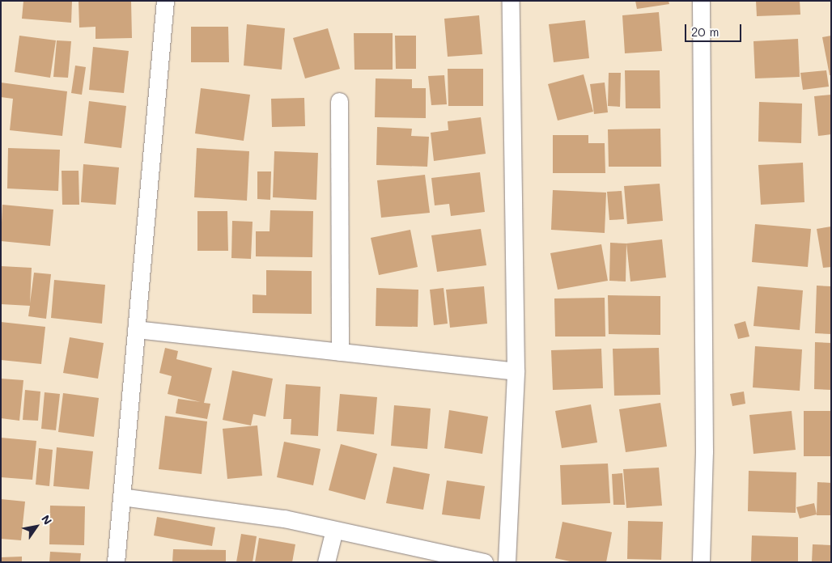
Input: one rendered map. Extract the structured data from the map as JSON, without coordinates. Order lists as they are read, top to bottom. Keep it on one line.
{"scale_bar":"20 m","north":"top right"}
